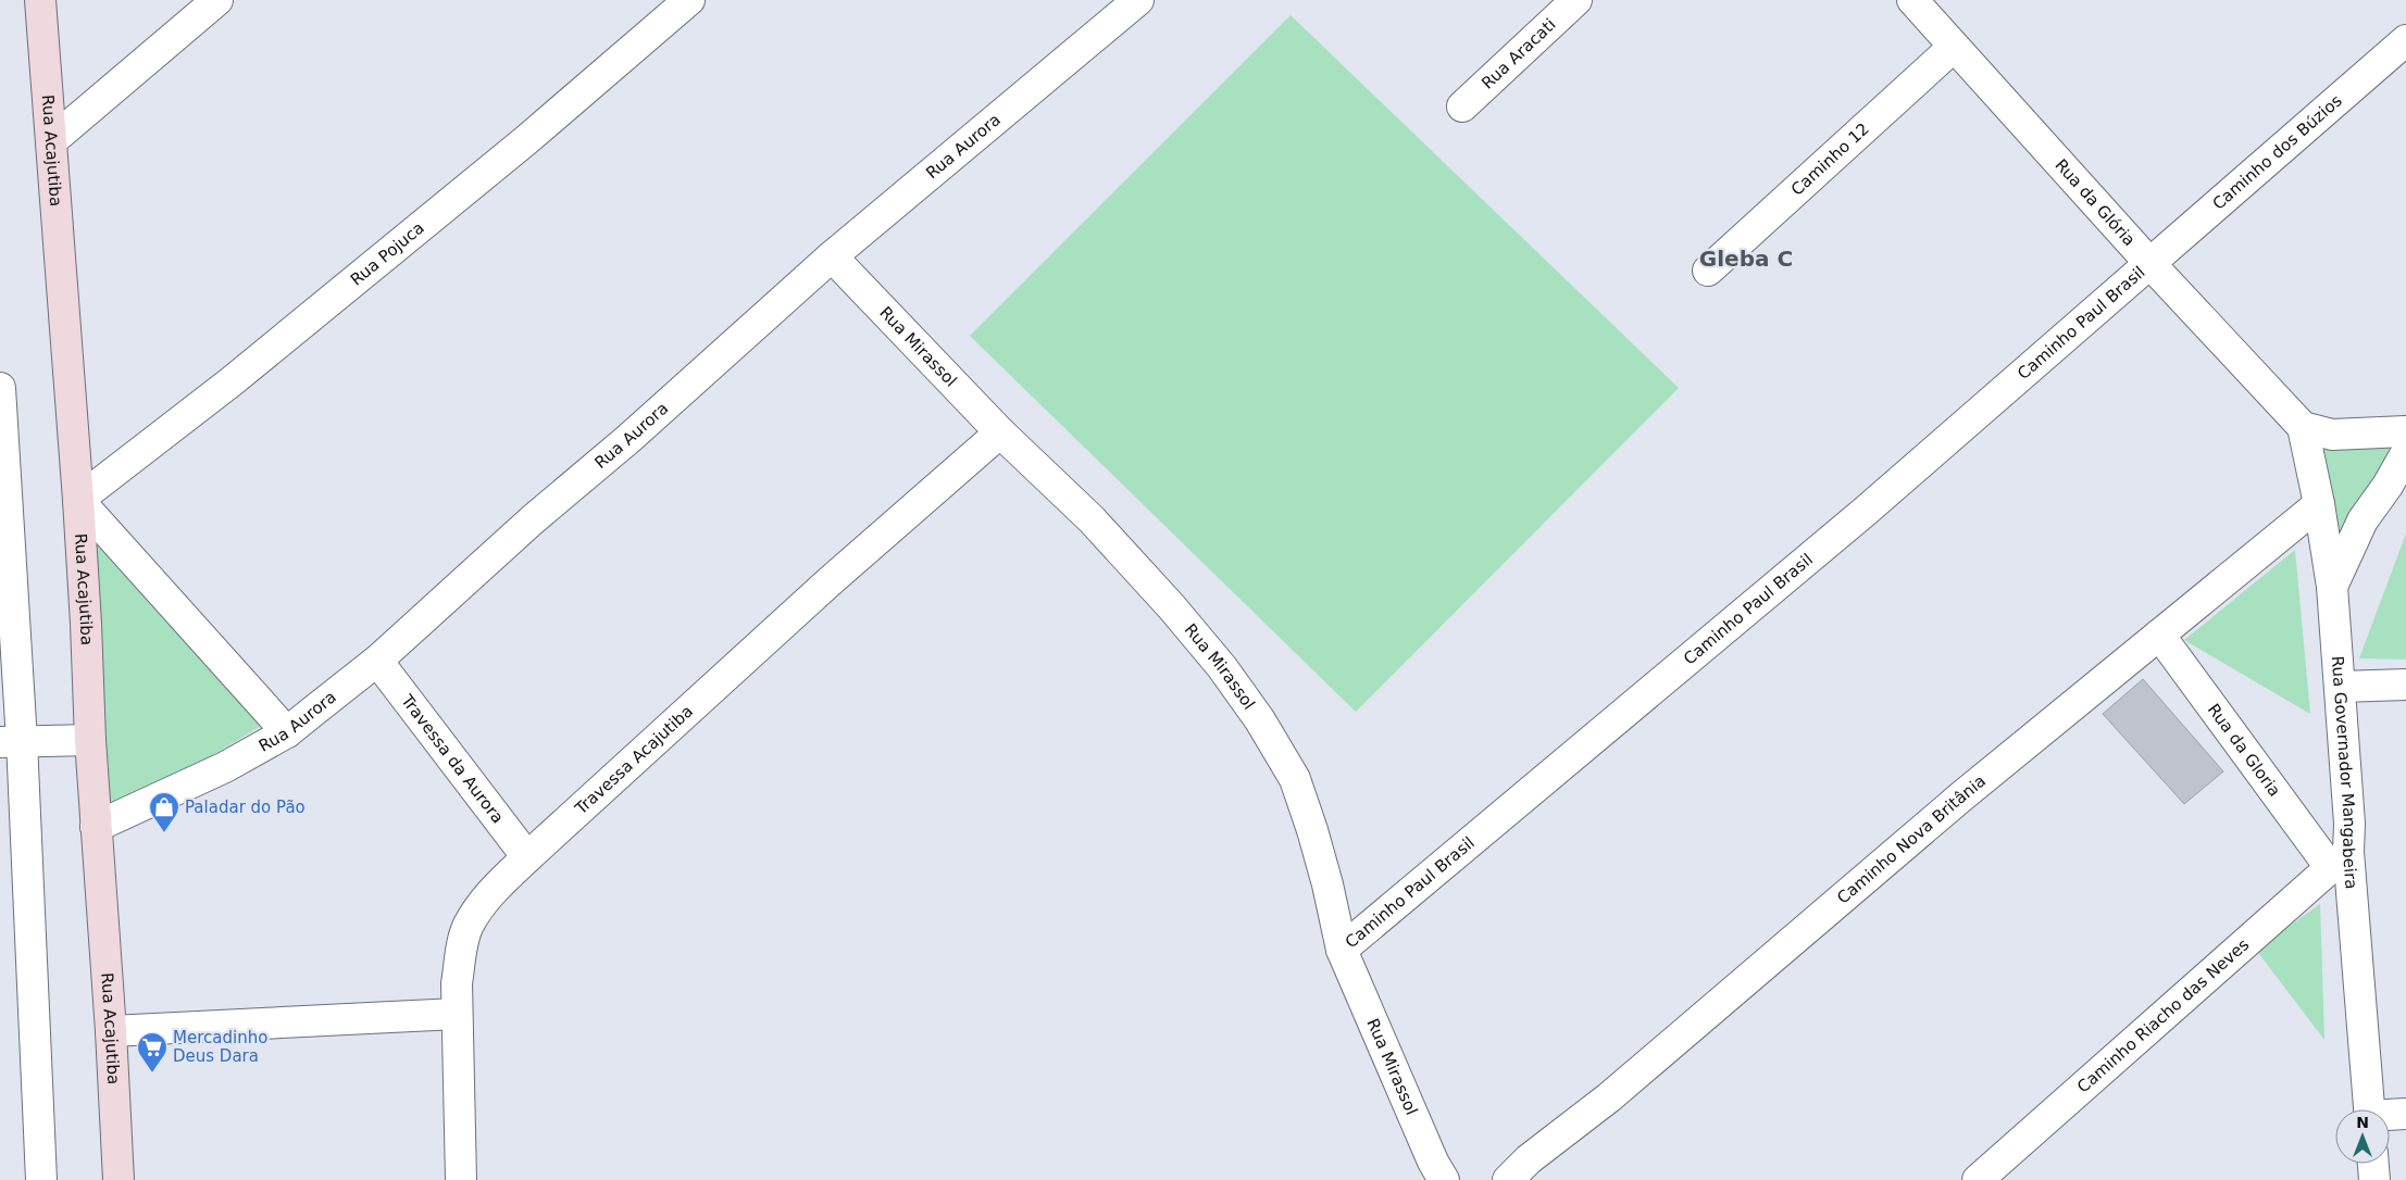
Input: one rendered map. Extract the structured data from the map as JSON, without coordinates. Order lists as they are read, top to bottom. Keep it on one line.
{"streets":{"street":["Rua Aracati","Rua Aurora","Rua Acajutiba","Caminho dos Búzios","Caminho 12","Rua da Glória","Rua Pojuca","Caminho Paul Brasil","Rua Mirassol","Rua da Gloria","Travessa da Aurora","Travessa Acajutiba","Rua Governador Mangabeira","Caminho Nova Britânia","Caminho Riacho das Neves"]},"crossings":[["Rua Aurora","Rua Acajutiba"],["Rua Aurora","Rua Mirassol"],["Rua Aurora","Travessa da Aurora"],["Rua Acajutiba","Rua Pojuca"],["Caminho dos Búzios","Rua da Glória"],["Caminho dos Búzios","Caminho Paul Brasil"],["Caminho 12","Rua da Glória"],["Rua da Glória","Caminho Paul Brasil"],["Rua da Glória","Rua Governador Mangabeira"],["Caminho Paul Brasil","Rua Mirassol"],["Rua Mirassol","Travessa Acajutiba"],["Rua da Gloria","Rua Governador Mangabeira"],["Rua da Gloria","Caminho Nova Britânia"],["Rua da Gloria","Caminho Riacho das Neves"],["Travessa da Aurora","Travessa Acajutiba"],["Rua Governador Mangabeira","Caminho Nova Britânia"],["Rua Governador Mangabeira","Caminho Riacho das Neves"]],"districts":["Gleba C"],"places":{"shop":["Paladar do Pão"],"supermarket":["Mercadinho Deus Dara"]},"north":"top"}
